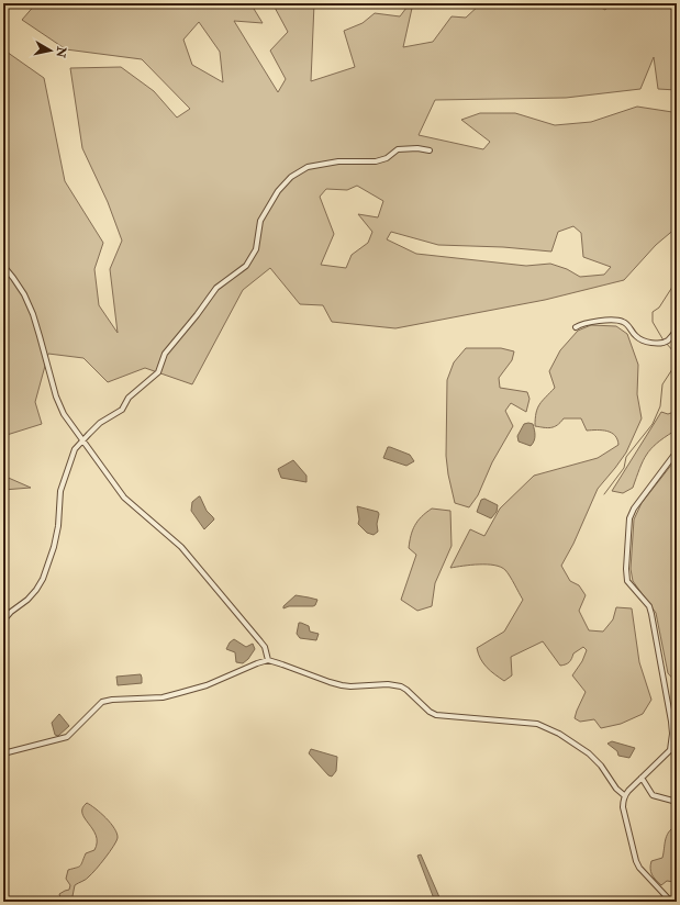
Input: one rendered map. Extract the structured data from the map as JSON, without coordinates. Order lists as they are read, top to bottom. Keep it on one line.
{"north":"right"}
